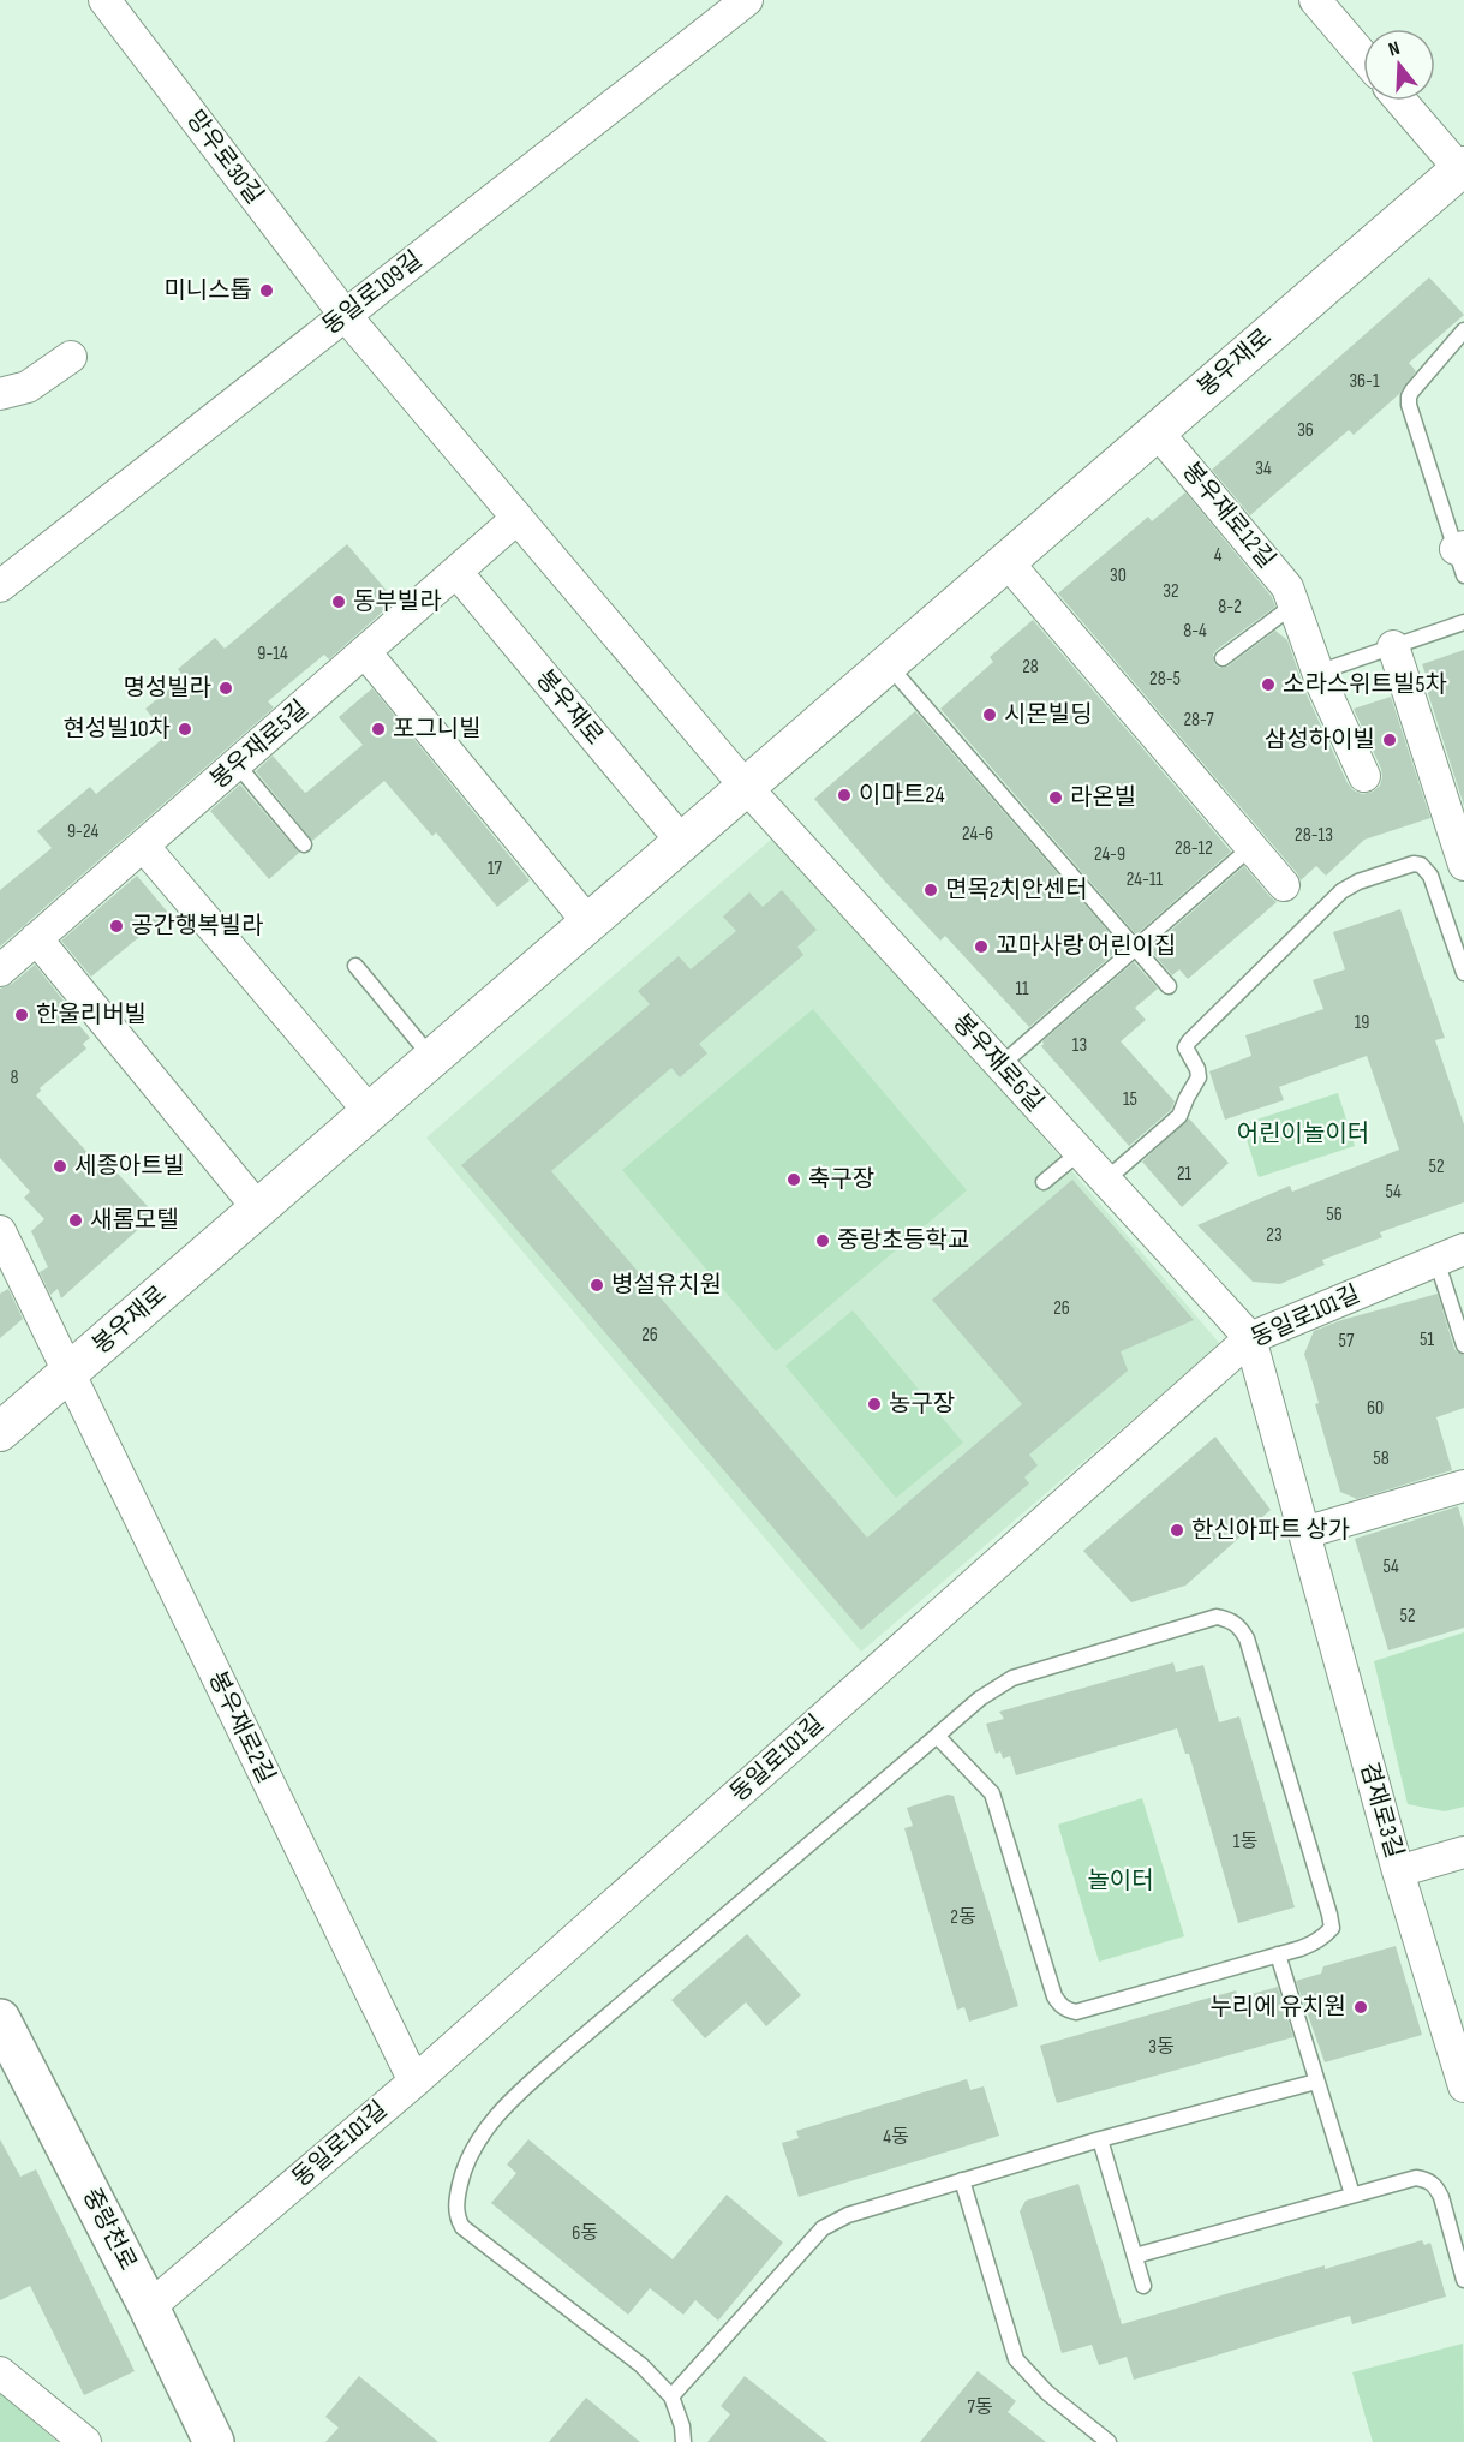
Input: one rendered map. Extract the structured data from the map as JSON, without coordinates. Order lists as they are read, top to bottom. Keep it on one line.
{"streets":{"main road":["중랑천로"],"street":["망우로30길","동일로109길","봉우재로","봉우재로12길","봉우재로5길","봉우재로6길","동일로101길","봉우재로2길","겸재로3길"]},"crossings":[["망우로30길","동일로109길"],["봉우재로","봉우재로12길"],["봉우재로","봉우재로5길"],["봉우재로","봉우재로6길"],["봉우재로","봉우재로2길"],["봉우재로6길","동일로101길"],["봉우재로6길","겸재로3길"],["동일로101길","봉우재로2길"],["동일로101길","겸재로3길"],["동일로101길","중랑천로"]],"parks":["어린이놀이터","놀이터"],"places":["미니스톱","동부빌라","소라스위트빌5차","명성빌라","시몬빌딩","현성빌10차","포그니빌","삼성하이빌","이마트24","라온빌","면목2치안센터","공간행복빌라","꼬마사랑 어린이집","한울리버빌","세종아트빌","축구장","새롬모텔","중랑초등학교","병설유치원","농구장","한신아파트 상가","누리에 유치원"],"house_numbers":["36-1","36","34","4","30","32","8-2","8-4","9-14","28","28-5","28-7","9-24","24-6","28-13","28-12","24-9","17","24-11","11","19","13","8","15","52","21","54","56","23","26","26","51","57","60","58","54","52","1동","2동","3동","4동","6동","7동"],"north":"top"}
